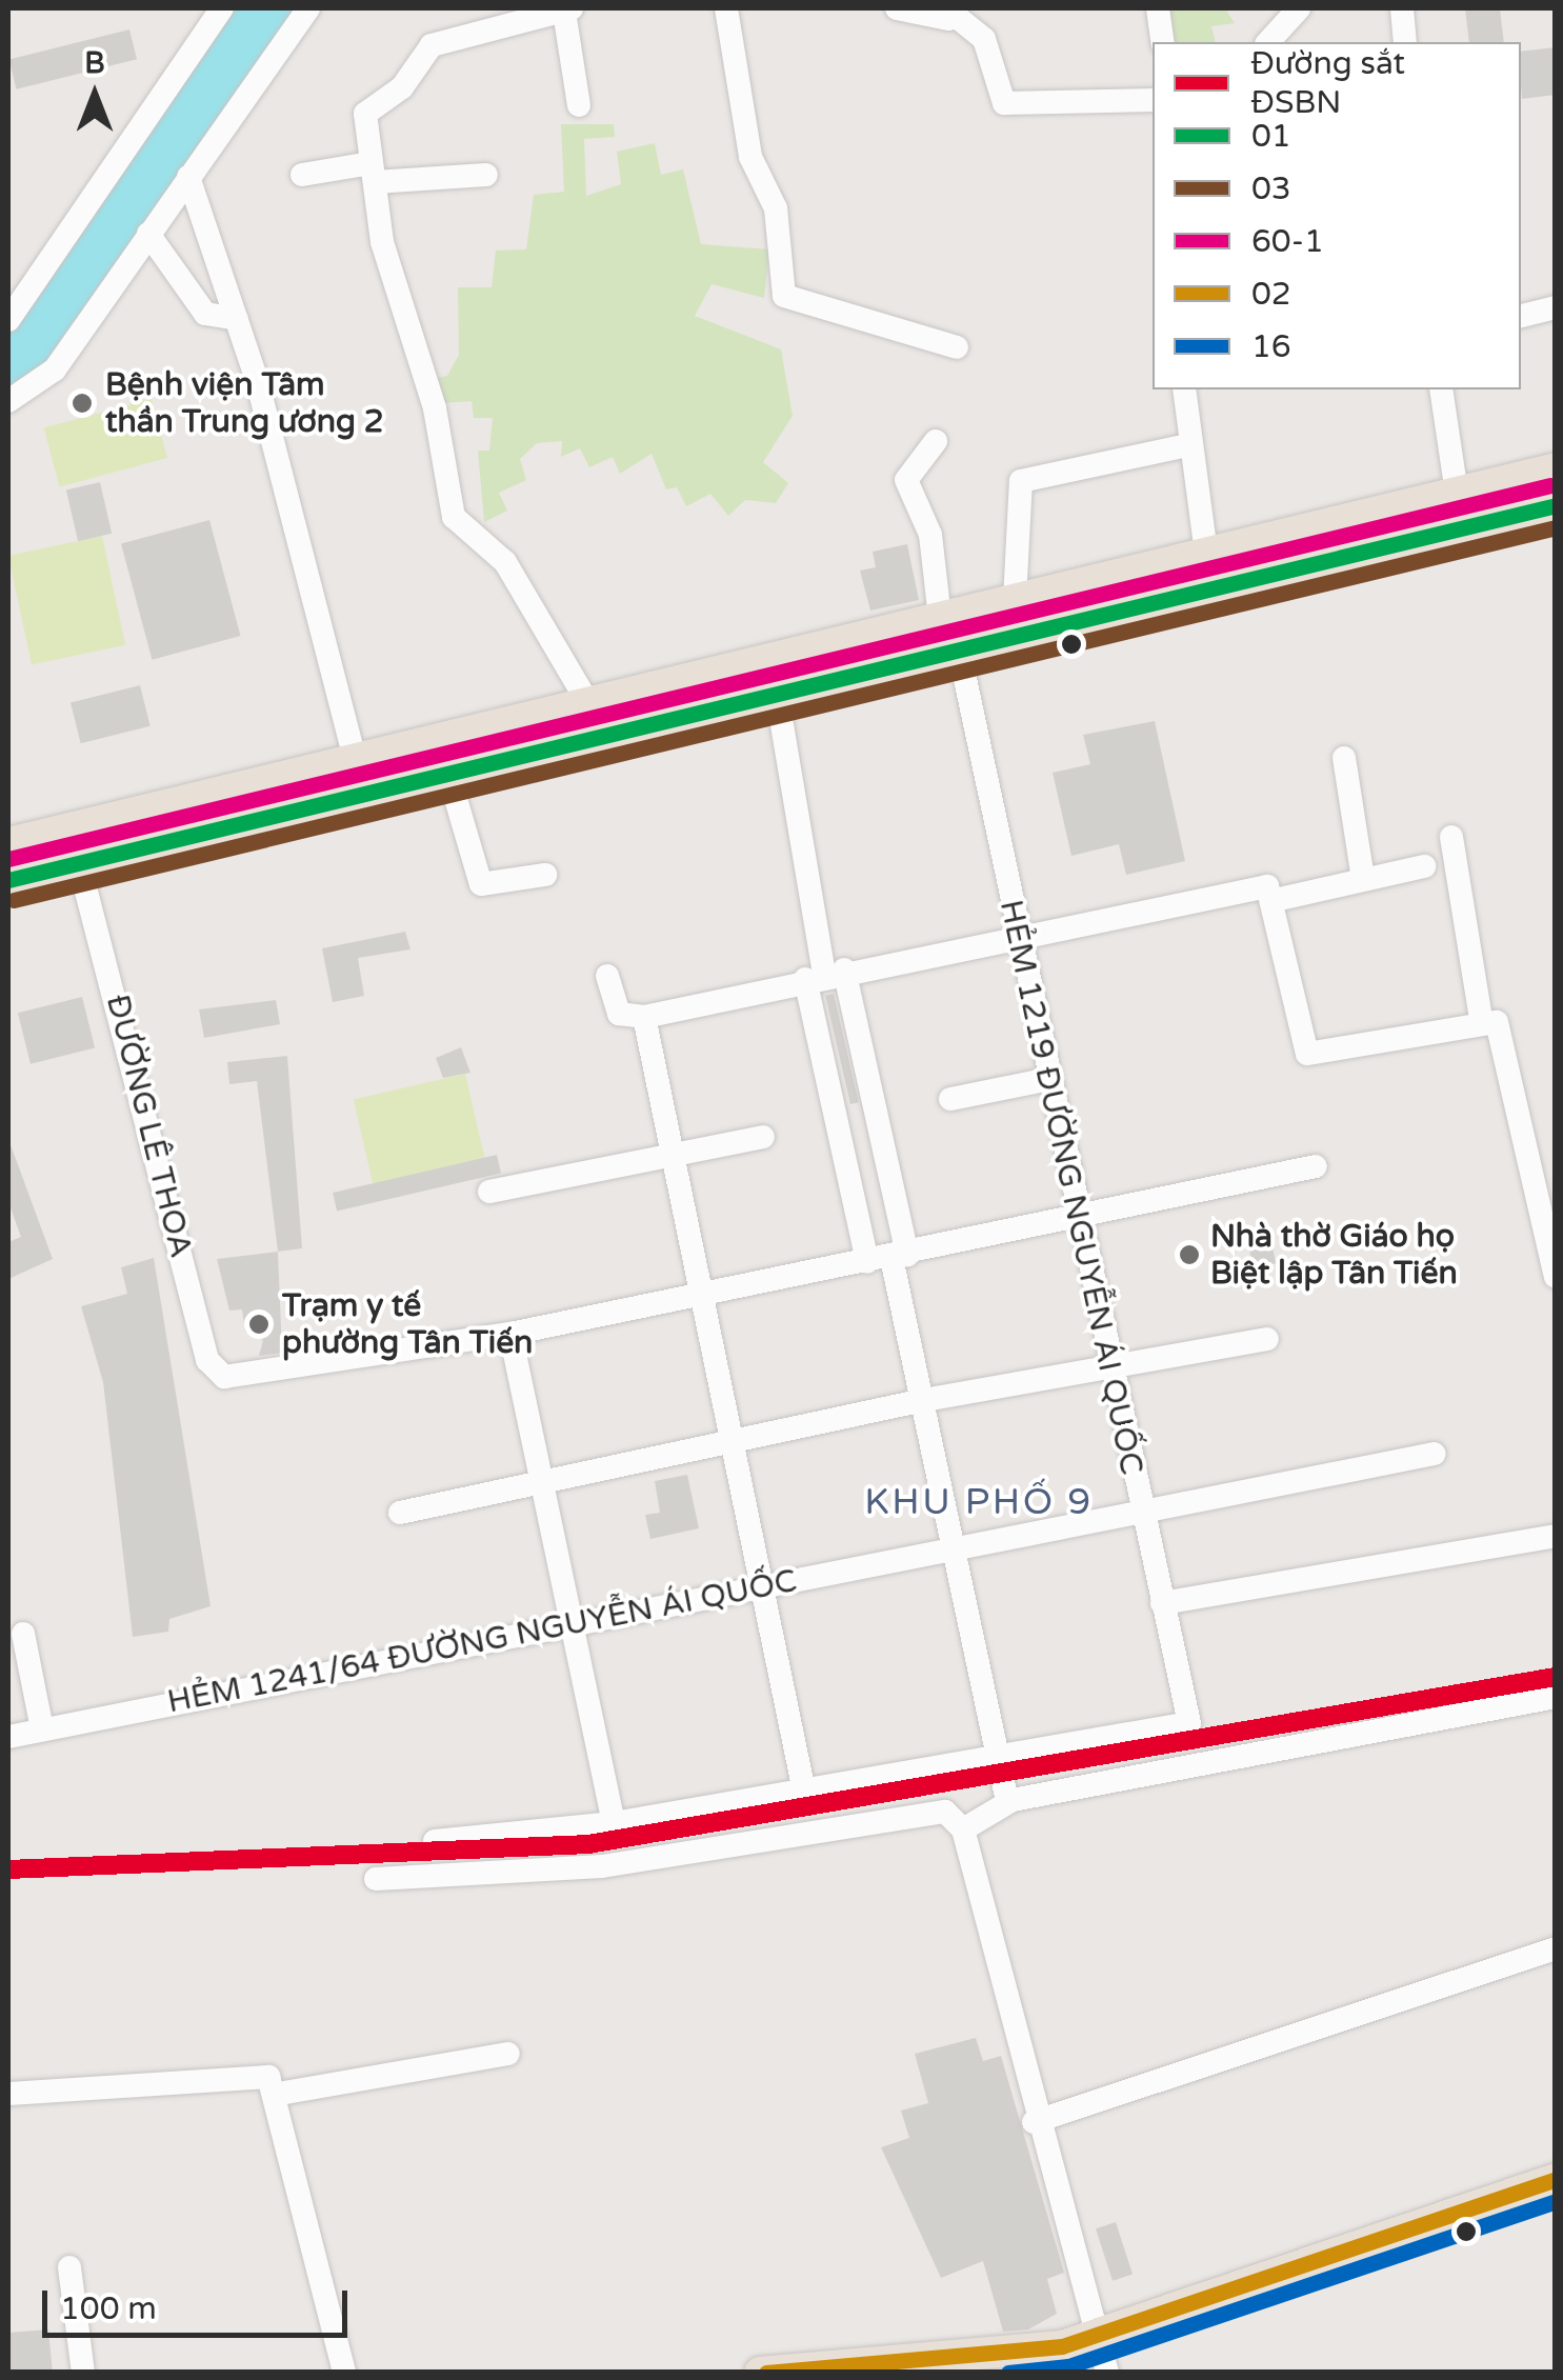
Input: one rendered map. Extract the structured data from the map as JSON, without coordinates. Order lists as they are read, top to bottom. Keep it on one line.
{"streets":{"street":["ĐƯỜNG LÊ THOA","HẺM 1219 ĐƯỜNG NGUYỄN ÁI QUỐC","HẺM 1241/64 ĐƯỜNG NGUYỄN ÁI QUỐC"]},"crossings":[["HẺM 1219 ĐƯỜNG NGUYỄN ÁI QUỐC","HẺM 1241/64 ĐƯỜNG NGUYỄN ÁI QUỐC"]],"districts":["KHU PHỐ 9"],"places":["Bệnh viện Tâm thần Trung ương 2","Nhà thờ Giáo họ Biệt lập Tân Tiến","Trạm y tế phường Tân Tiến"],"lines":["transit line 60-1","transit line 01","transit line 03","rail line ĐSBN","transit line 02","transit line 16"],"legend":["Đường sắt ĐSBN","01","03","60-1","02","16"],"scale_bar":"100 m","north":"top"}
